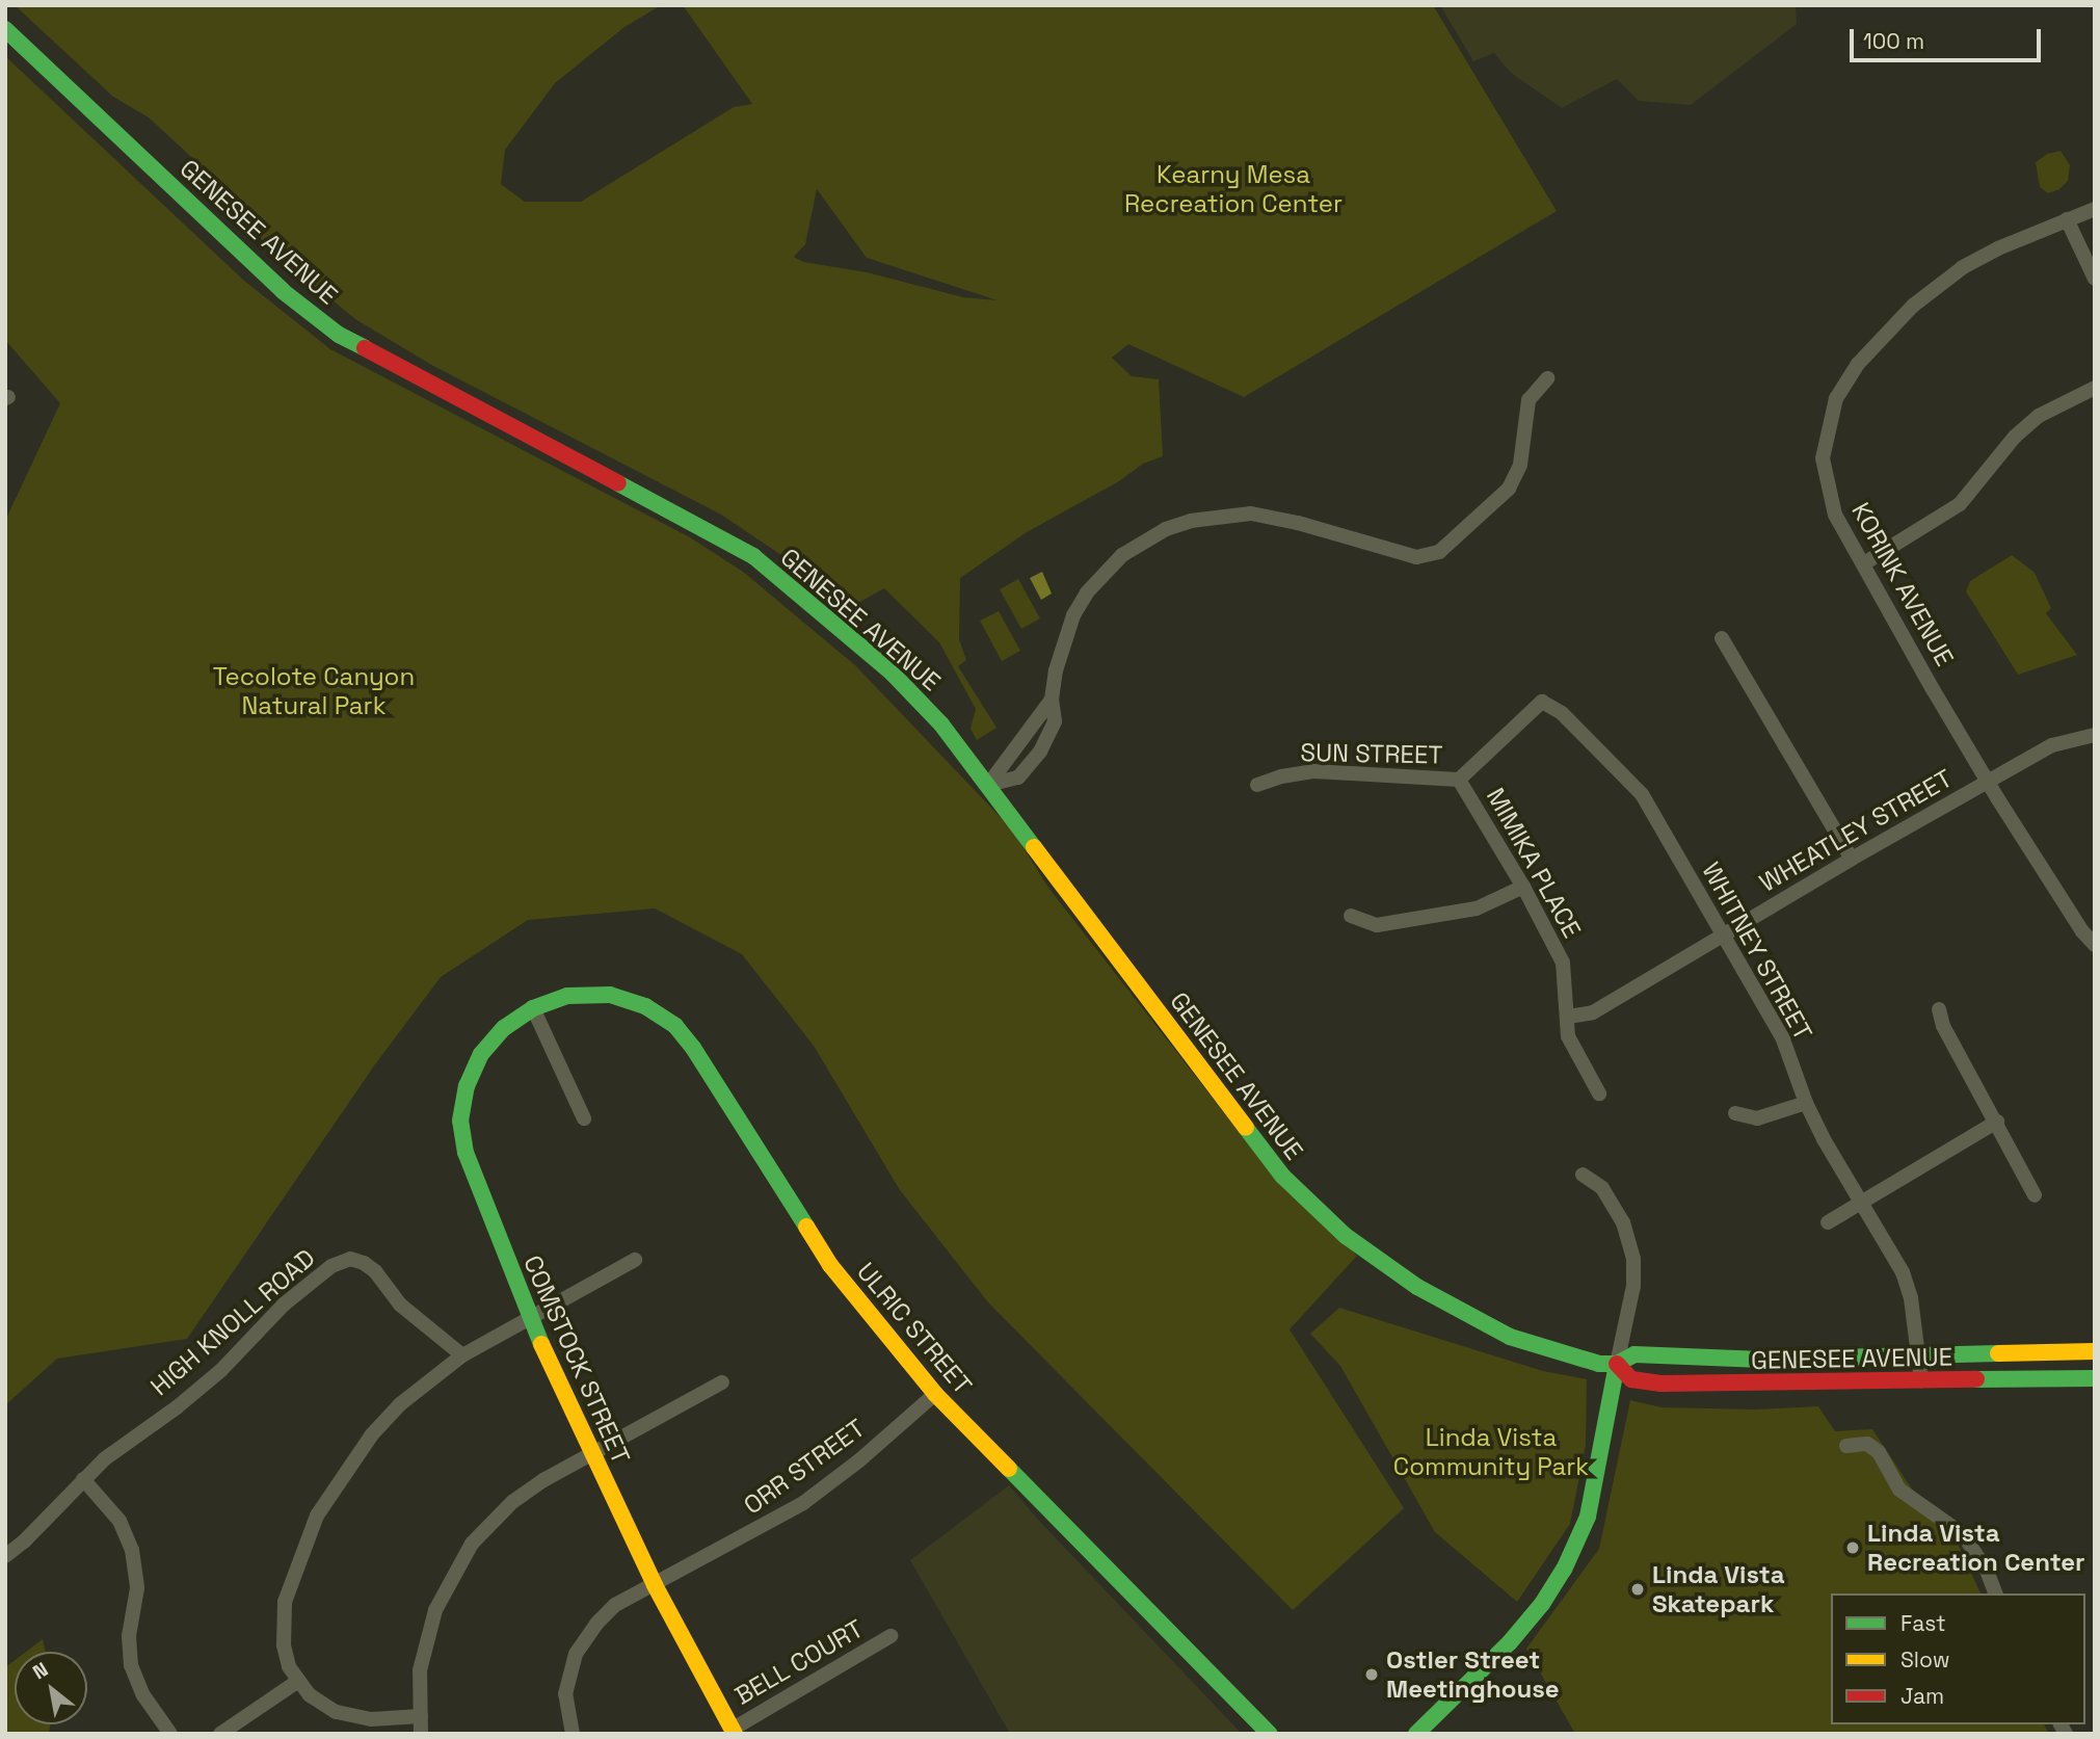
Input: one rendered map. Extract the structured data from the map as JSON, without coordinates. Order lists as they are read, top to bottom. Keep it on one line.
{"streets":{"main road":["GENESEE AVENUE","ULRIC STREET","COMSTOCK STREET"],"street":["KORINK AVENUE","SUN STREET","WHEATLEY STREET","MIMIKA PLACE","WHITNEY STREET","HIGH KNOLL ROAD","ORR STREET","BELL COURT"]},"crossings":[["GENESEE AVENUE","WHITNEY STREET"],["KORINK AVENUE","WHEATLEY STREET"],["SUN STREET","MIMIKA PLACE"],["SUN STREET","WHITNEY STREET"],["WHEATLEY STREET","MIMIKA PLACE"],["WHEATLEY STREET","WHITNEY STREET"],["ULRIC STREET","COMSTOCK STREET"],["ULRIC STREET","ORR STREET"],["COMSTOCK STREET","ORR STREET"],["COMSTOCK STREET","BELL COURT"]],"parks":["Kearny Mesa Recreation Center","Tecolote Canyon Natural Park","Linda Vista Community Park"],"places":["Linda Vista Recreation Center","Linda Vista Skatepark","Ostler Street Meetinghouse"],"legend":["Fast","Slow","Jam"],"scale_bar":"100 m","north":"top left"}
